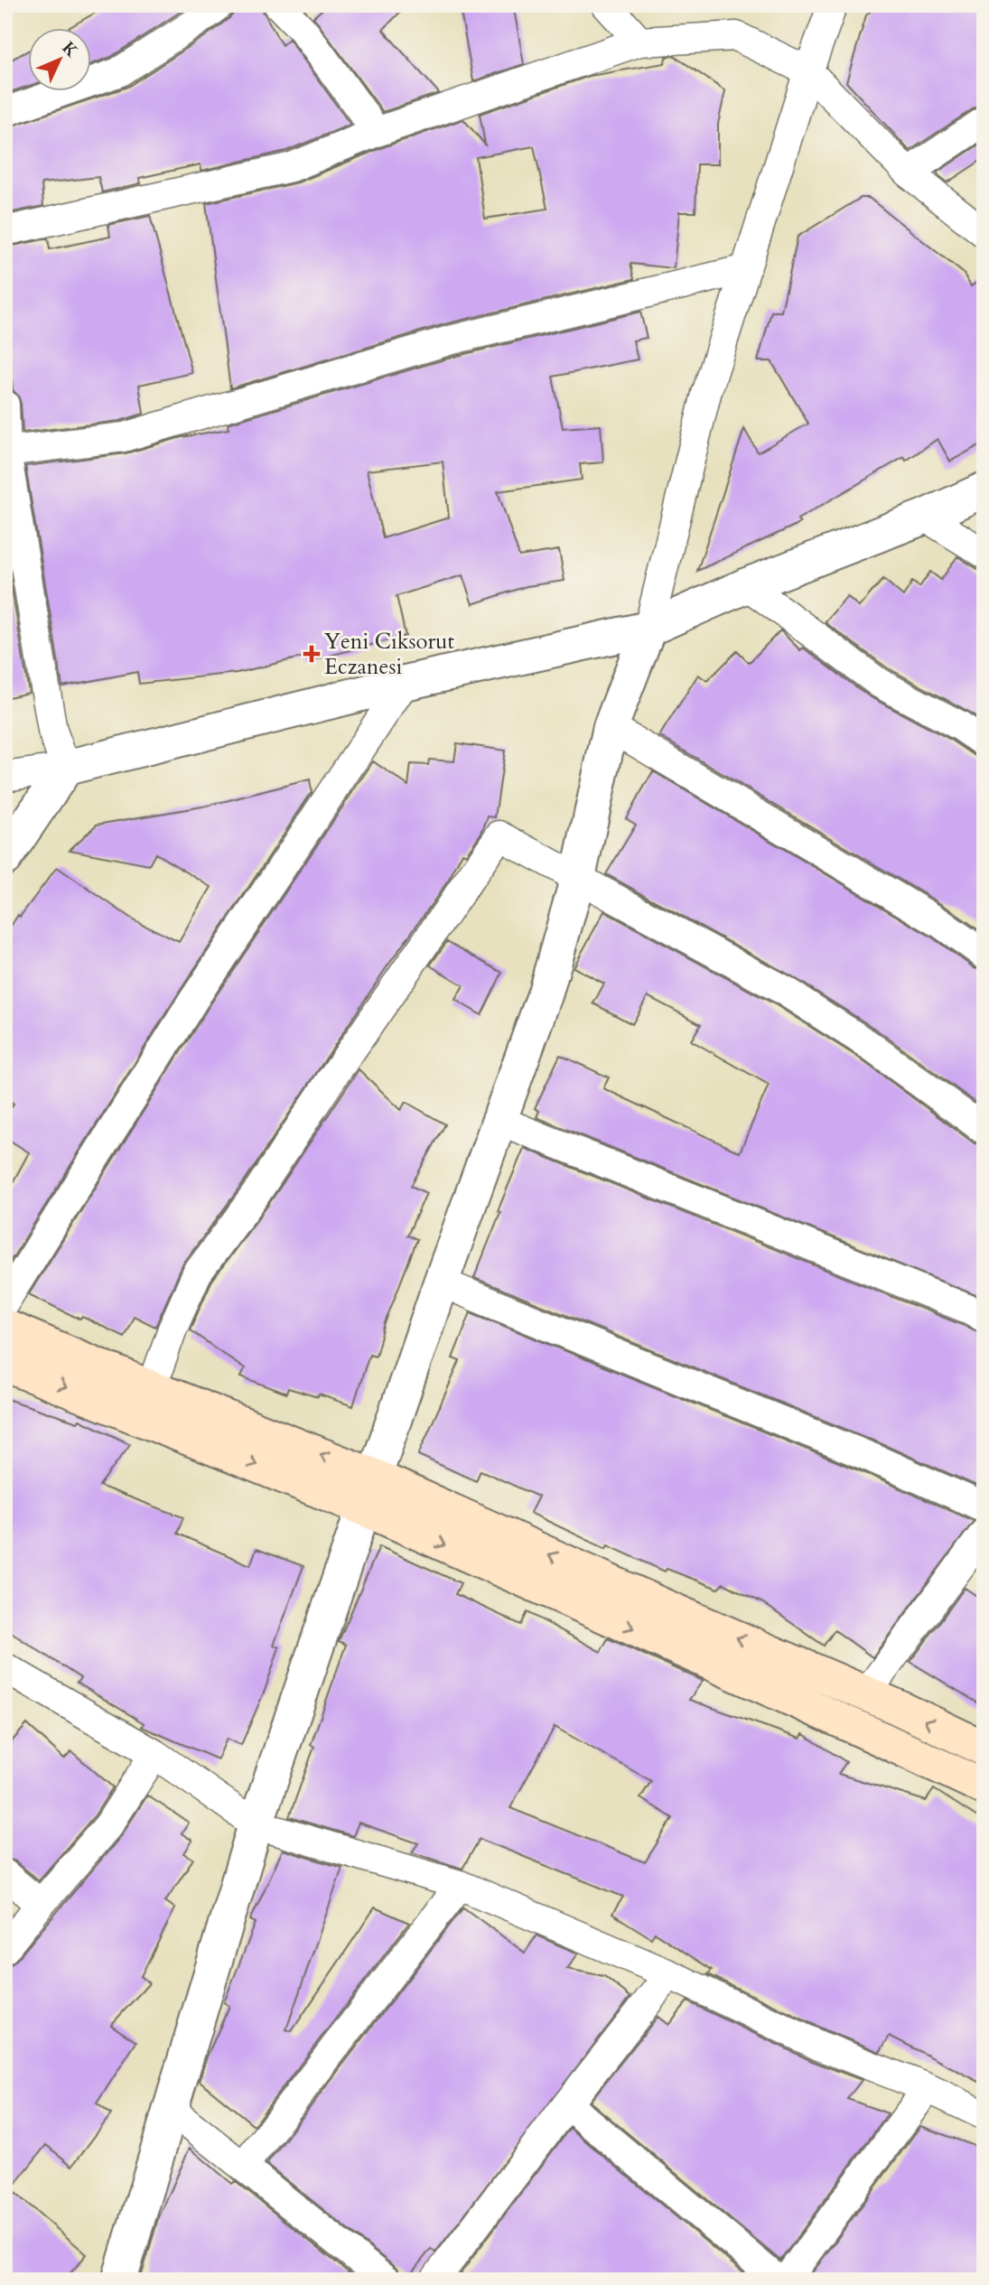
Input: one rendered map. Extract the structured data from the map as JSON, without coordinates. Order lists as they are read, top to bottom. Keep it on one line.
{"places":{"health":["Yeni Cıksorut Eczanesi"]},"north":"top right"}
